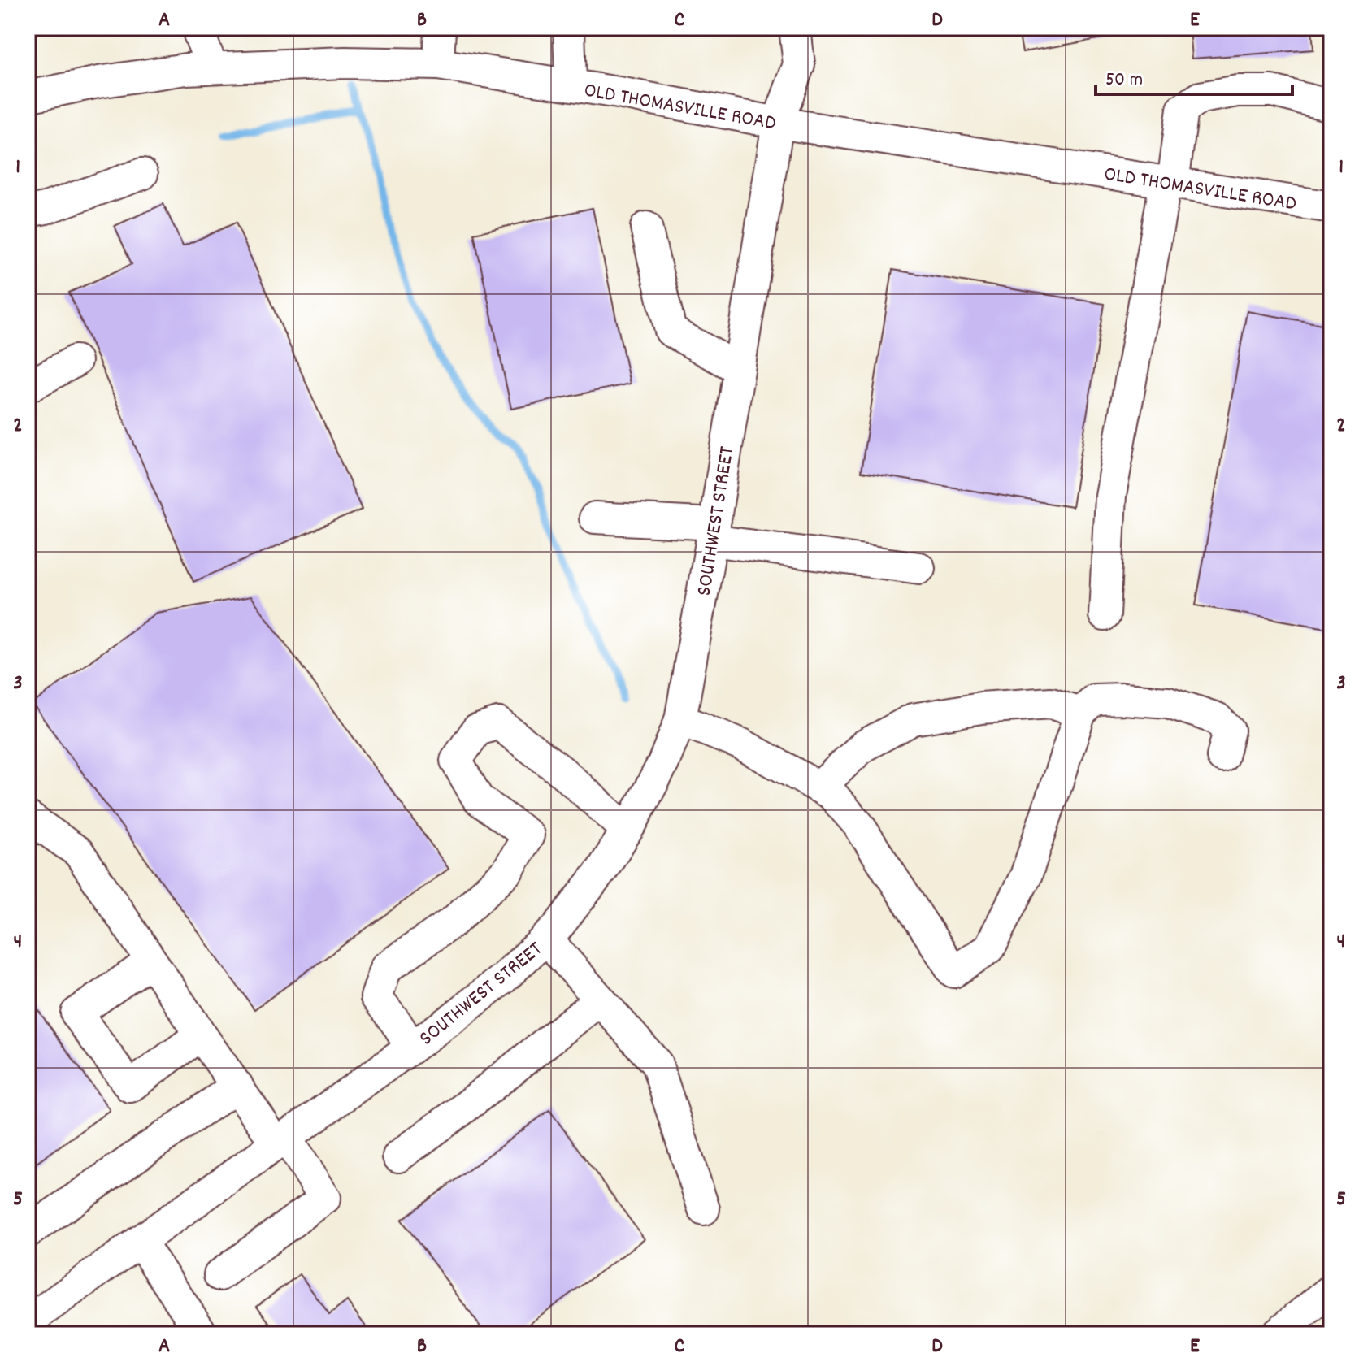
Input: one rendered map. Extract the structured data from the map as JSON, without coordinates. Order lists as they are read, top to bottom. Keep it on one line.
{"streets":{"street":["OLD THOMASVILLE ROAD","SOUTHWEST STREET"]},"crossings":[["OLD THOMASVILLE ROAD","SOUTHWEST STREET"]],"scale_bar":"50 m","grid":{"columns":["A","B","C","D","E"],"rows":["1","2","3","4","5"]}}
